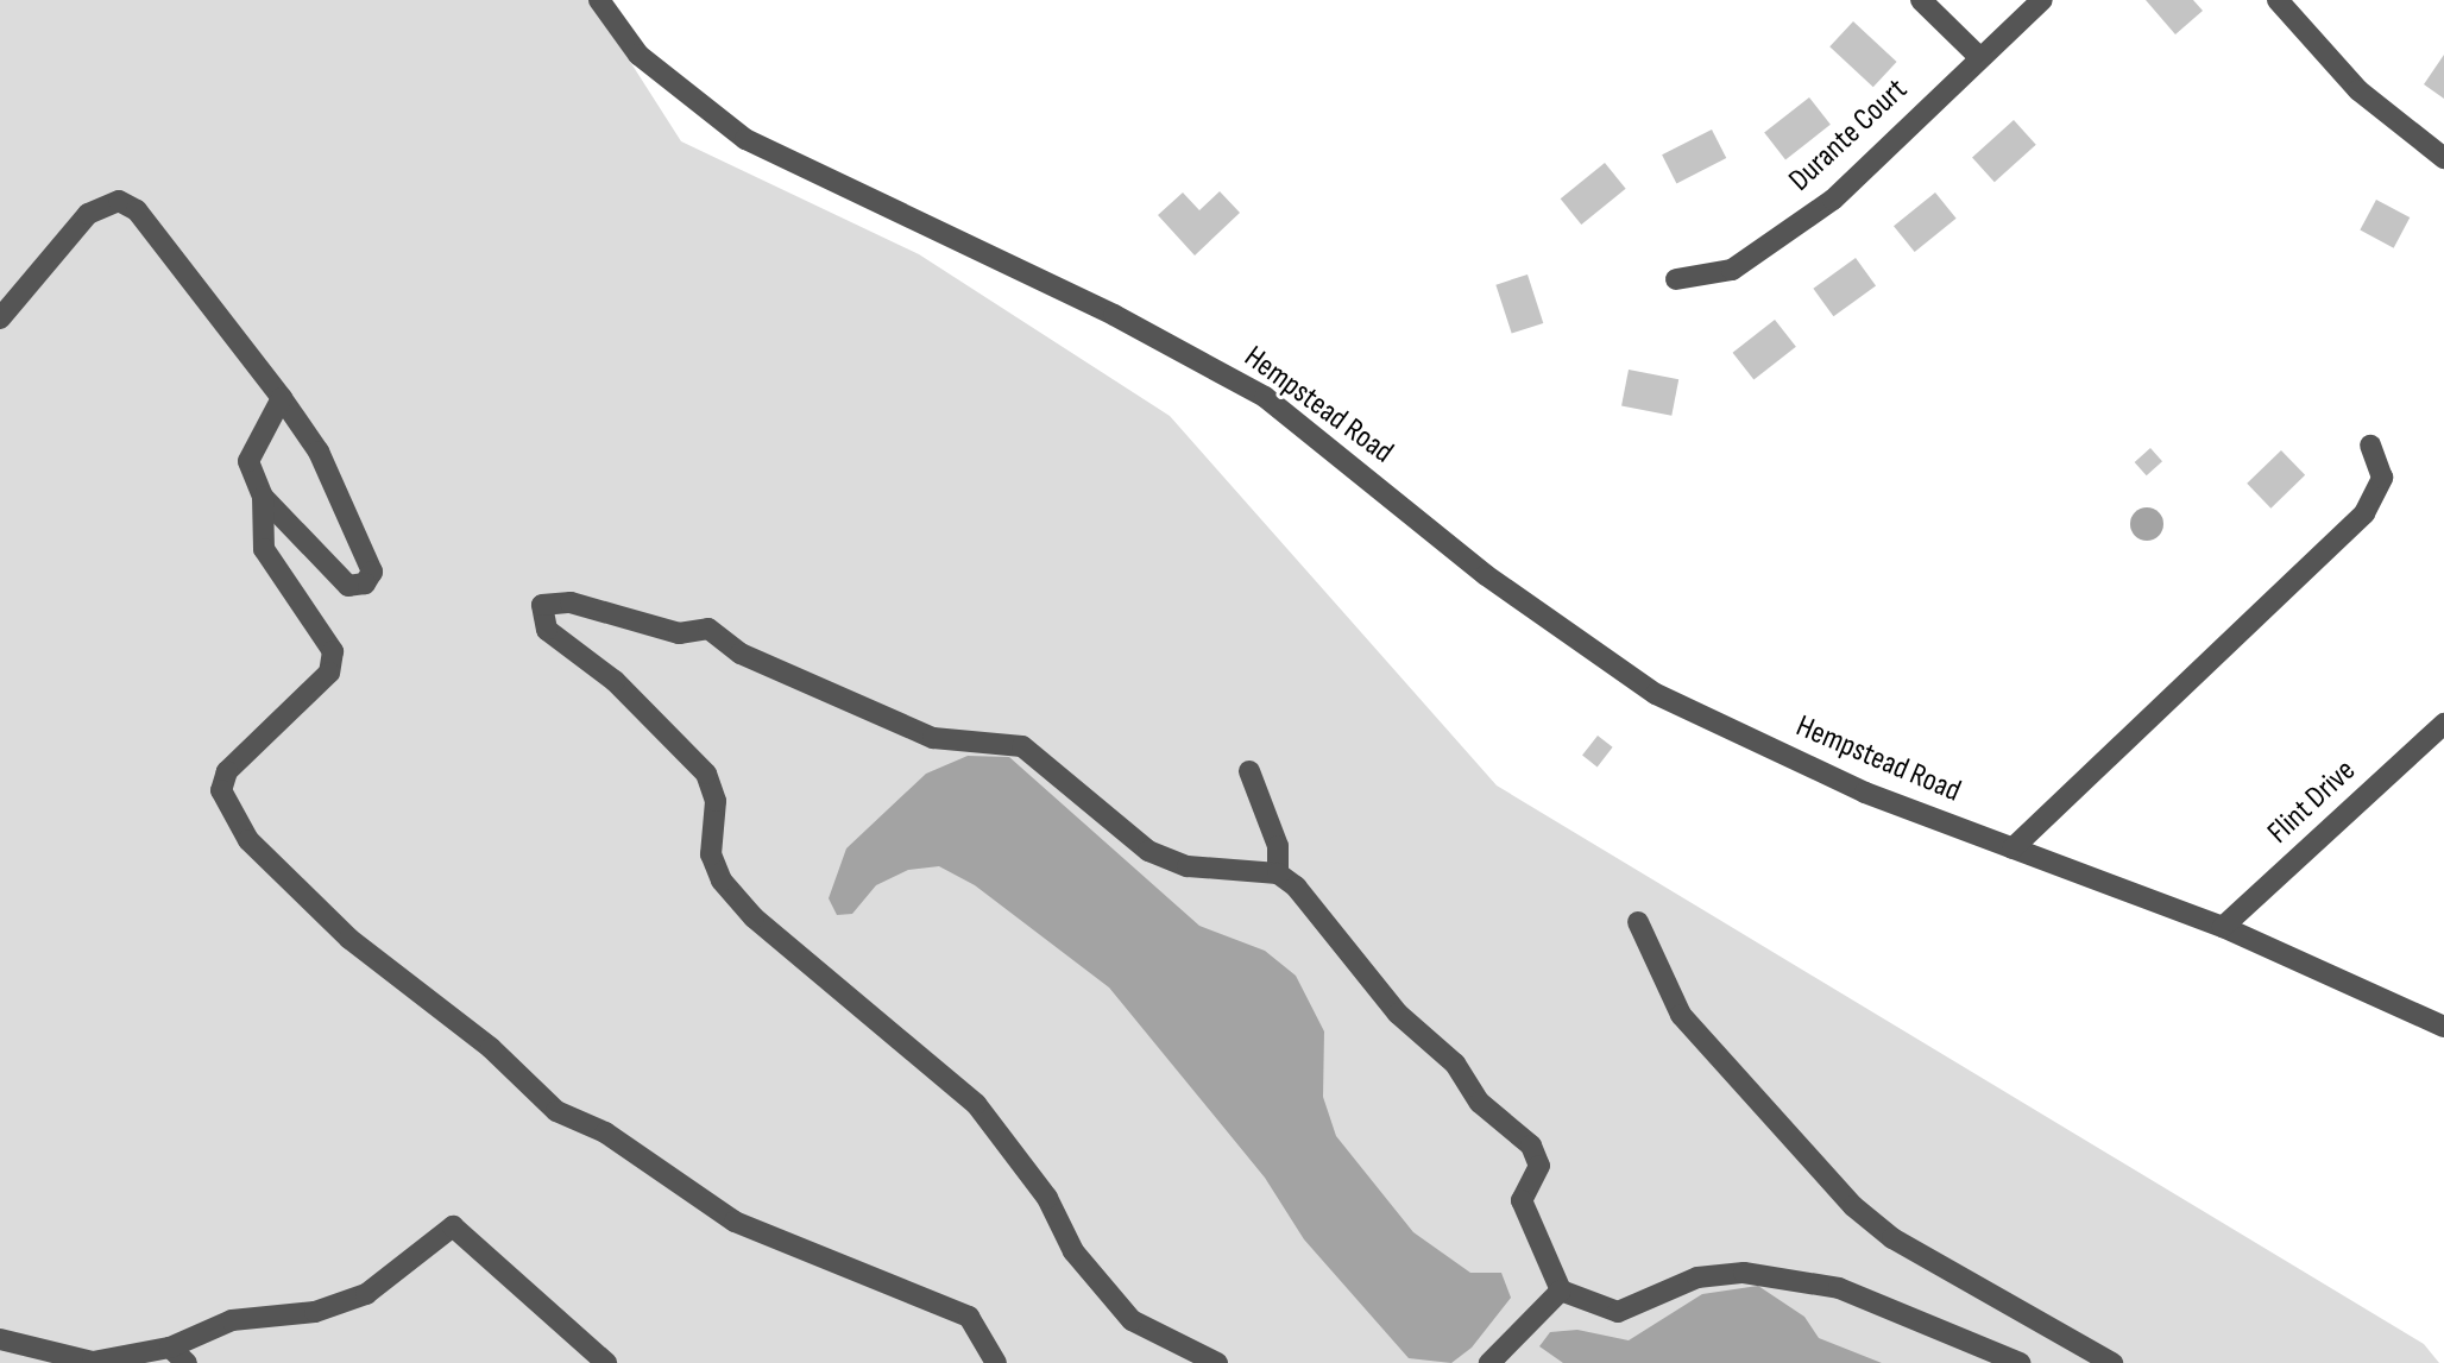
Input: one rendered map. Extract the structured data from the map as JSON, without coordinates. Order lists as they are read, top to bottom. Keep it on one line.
{"streets":{"street":["Durante Court","Hempstead Road","Flint Drive"]},"crossings":[["Hempstead Road","Flint Drive"]]}
